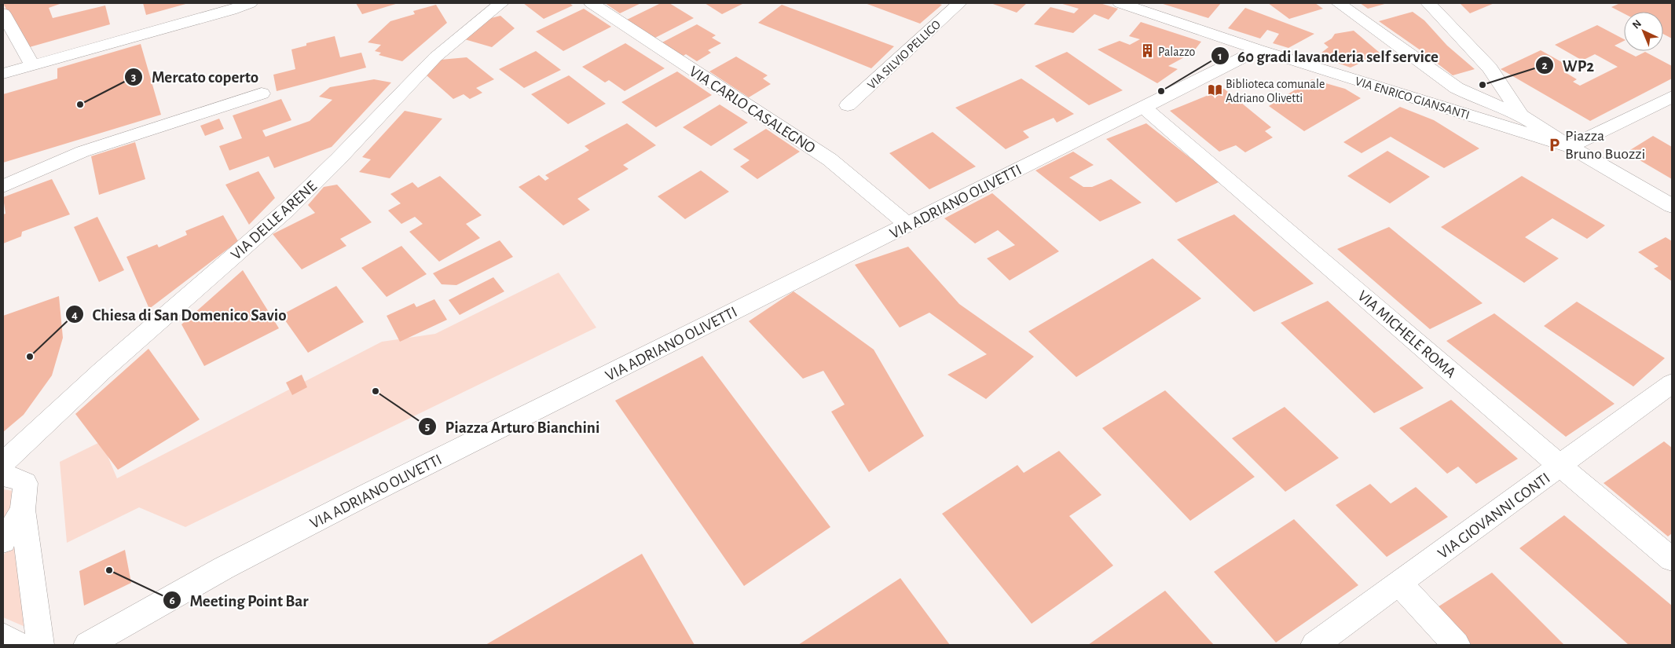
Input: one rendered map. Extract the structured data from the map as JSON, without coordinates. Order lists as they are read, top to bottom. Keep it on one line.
{"streets":{"street":["VIA SILVIO PELLICO","VIA ENRICO GIANSANTI","VIA CARLO CASALEGNO","VIA ADRIANO OLIVETTI","VIA DELLE ARENE","VIA MICHELE ROMA","VIA GIOVANNI CONTI"]},"crossings":[["VIA ENRICO GIANSANTI","VIA ADRIANO OLIVETTI"],["VIA CARLO CASALEGNO","VIA ADRIANO OLIVETTI"],["VIA ADRIANO OLIVETTI","VIA MICHELE ROMA"],["VIA MICHELE ROMA","VIA GIOVANNI CONTI"]],"places":{"building":["Palazzo"],"other":["WP2","60 gradi lavanderia self service","Mercato coperto","Chiesa di San Domenico Savio","Piazza Arturo Bianchini","Meeting Point Bar"],"library":["Biblioteca comunale Adriano Olivetti"],"parking":["Piazza Bruno Buozzi"]},"north":"top left"}
